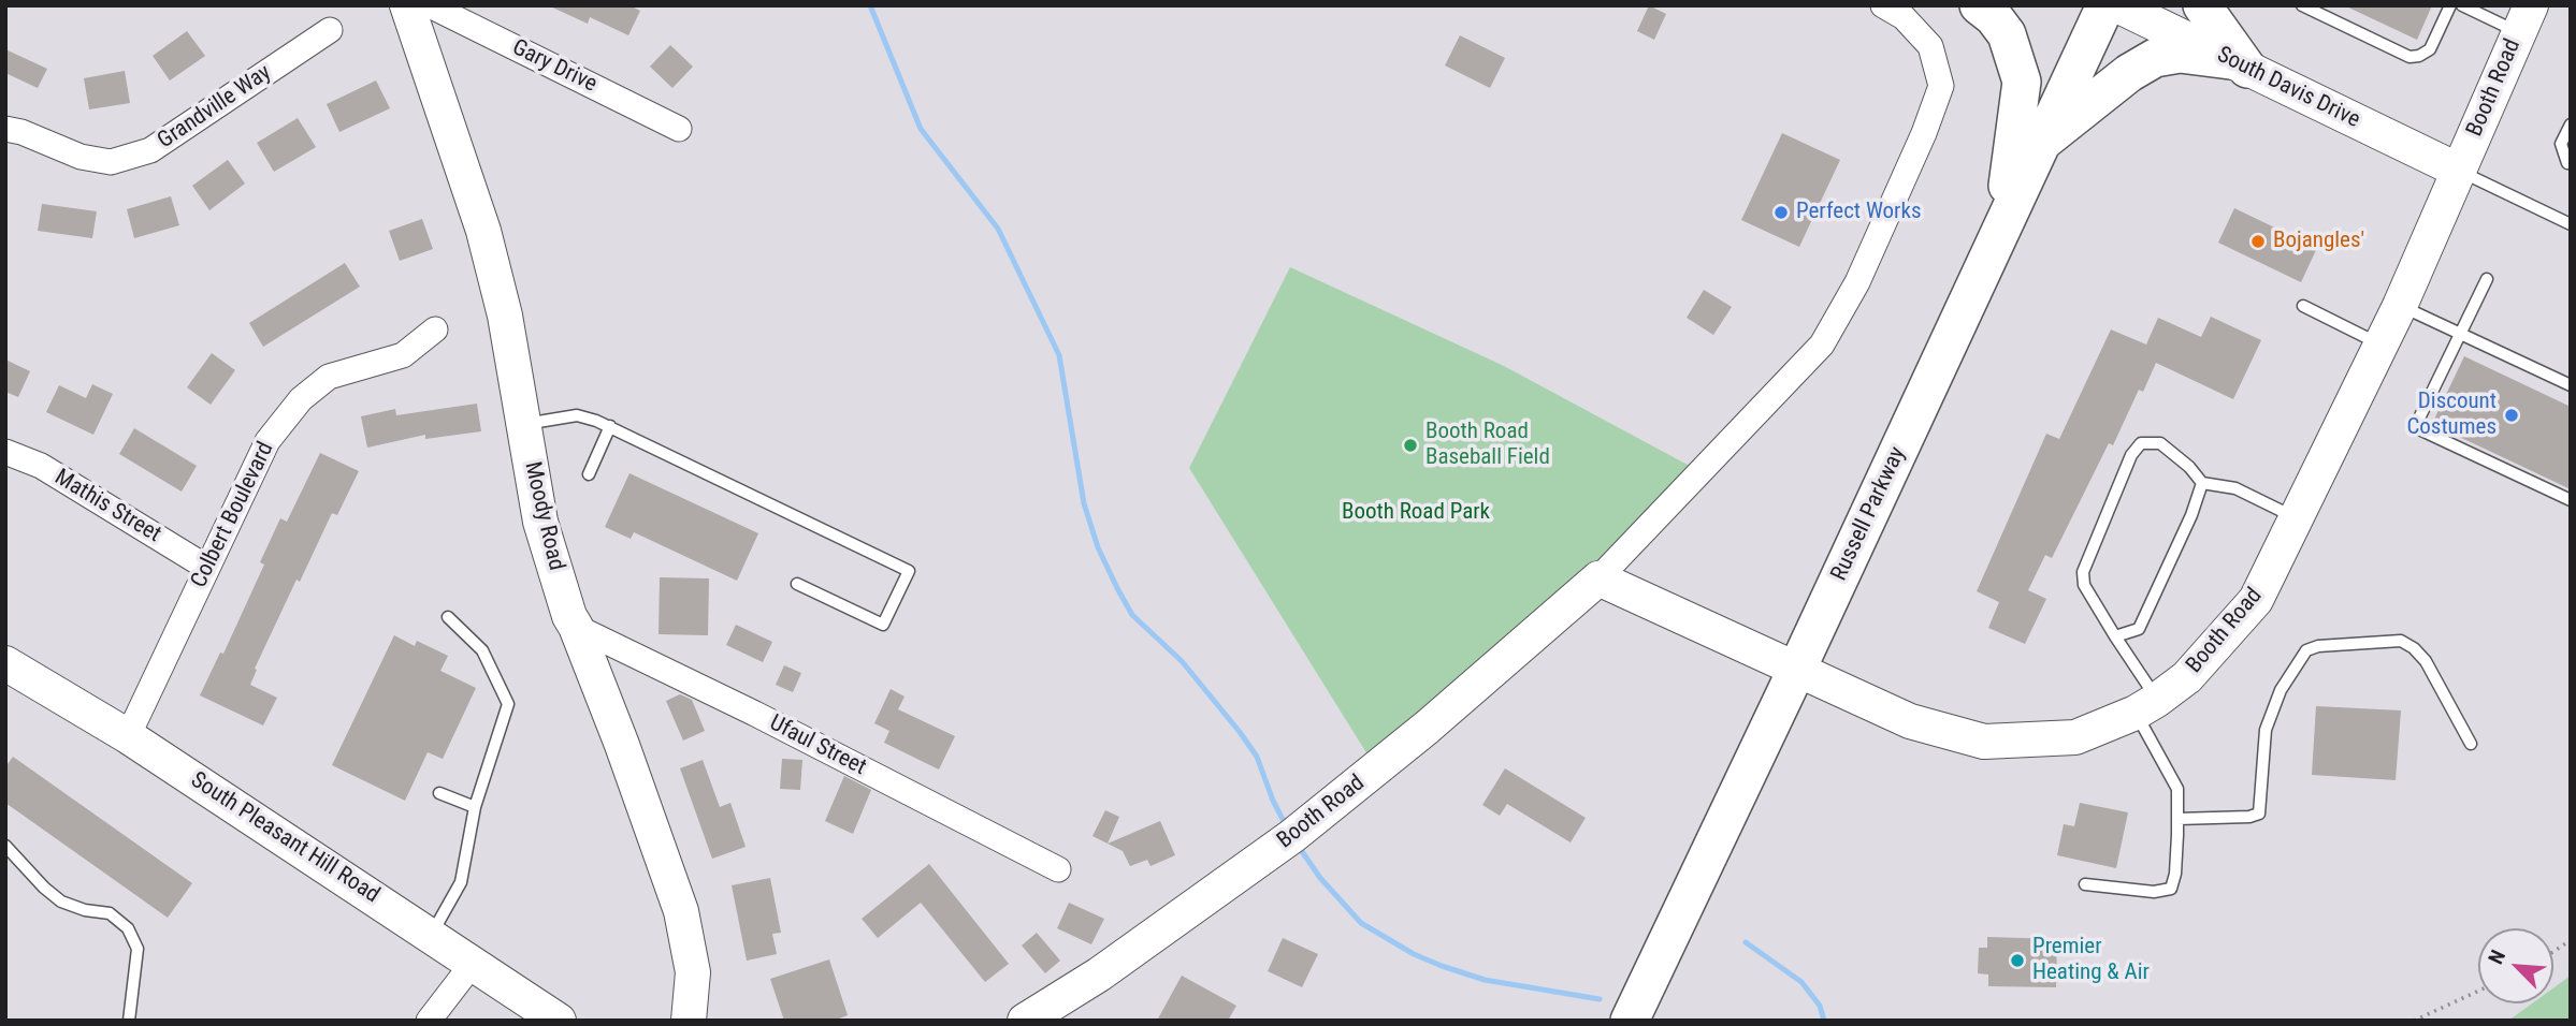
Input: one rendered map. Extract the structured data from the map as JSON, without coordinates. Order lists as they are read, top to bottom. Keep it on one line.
{"streets":{"main road":["Russell Parkway"],"street":["Gary Drive","South Davis Drive","Booth Road","Grandville Way","Mathis Street","Colbert Boulevard","Moody Road","Ufaul Street","South Pleasant Hill Road"]},"crossings":[["South Davis Drive","Booth Road"],["Booth Road","Russell Parkway"],["Mathis Street","Colbert Boulevard"],["Colbert Boulevard","South Pleasant Hill Road"],["Moody Road","Ufaul Street"]],"parks":["Booth Road Park"],"places":["Perfect Works","Bojangles'","Discount Costumes","Booth Road Baseball Field","Premier Heating & Air"],"north":"top left"}
